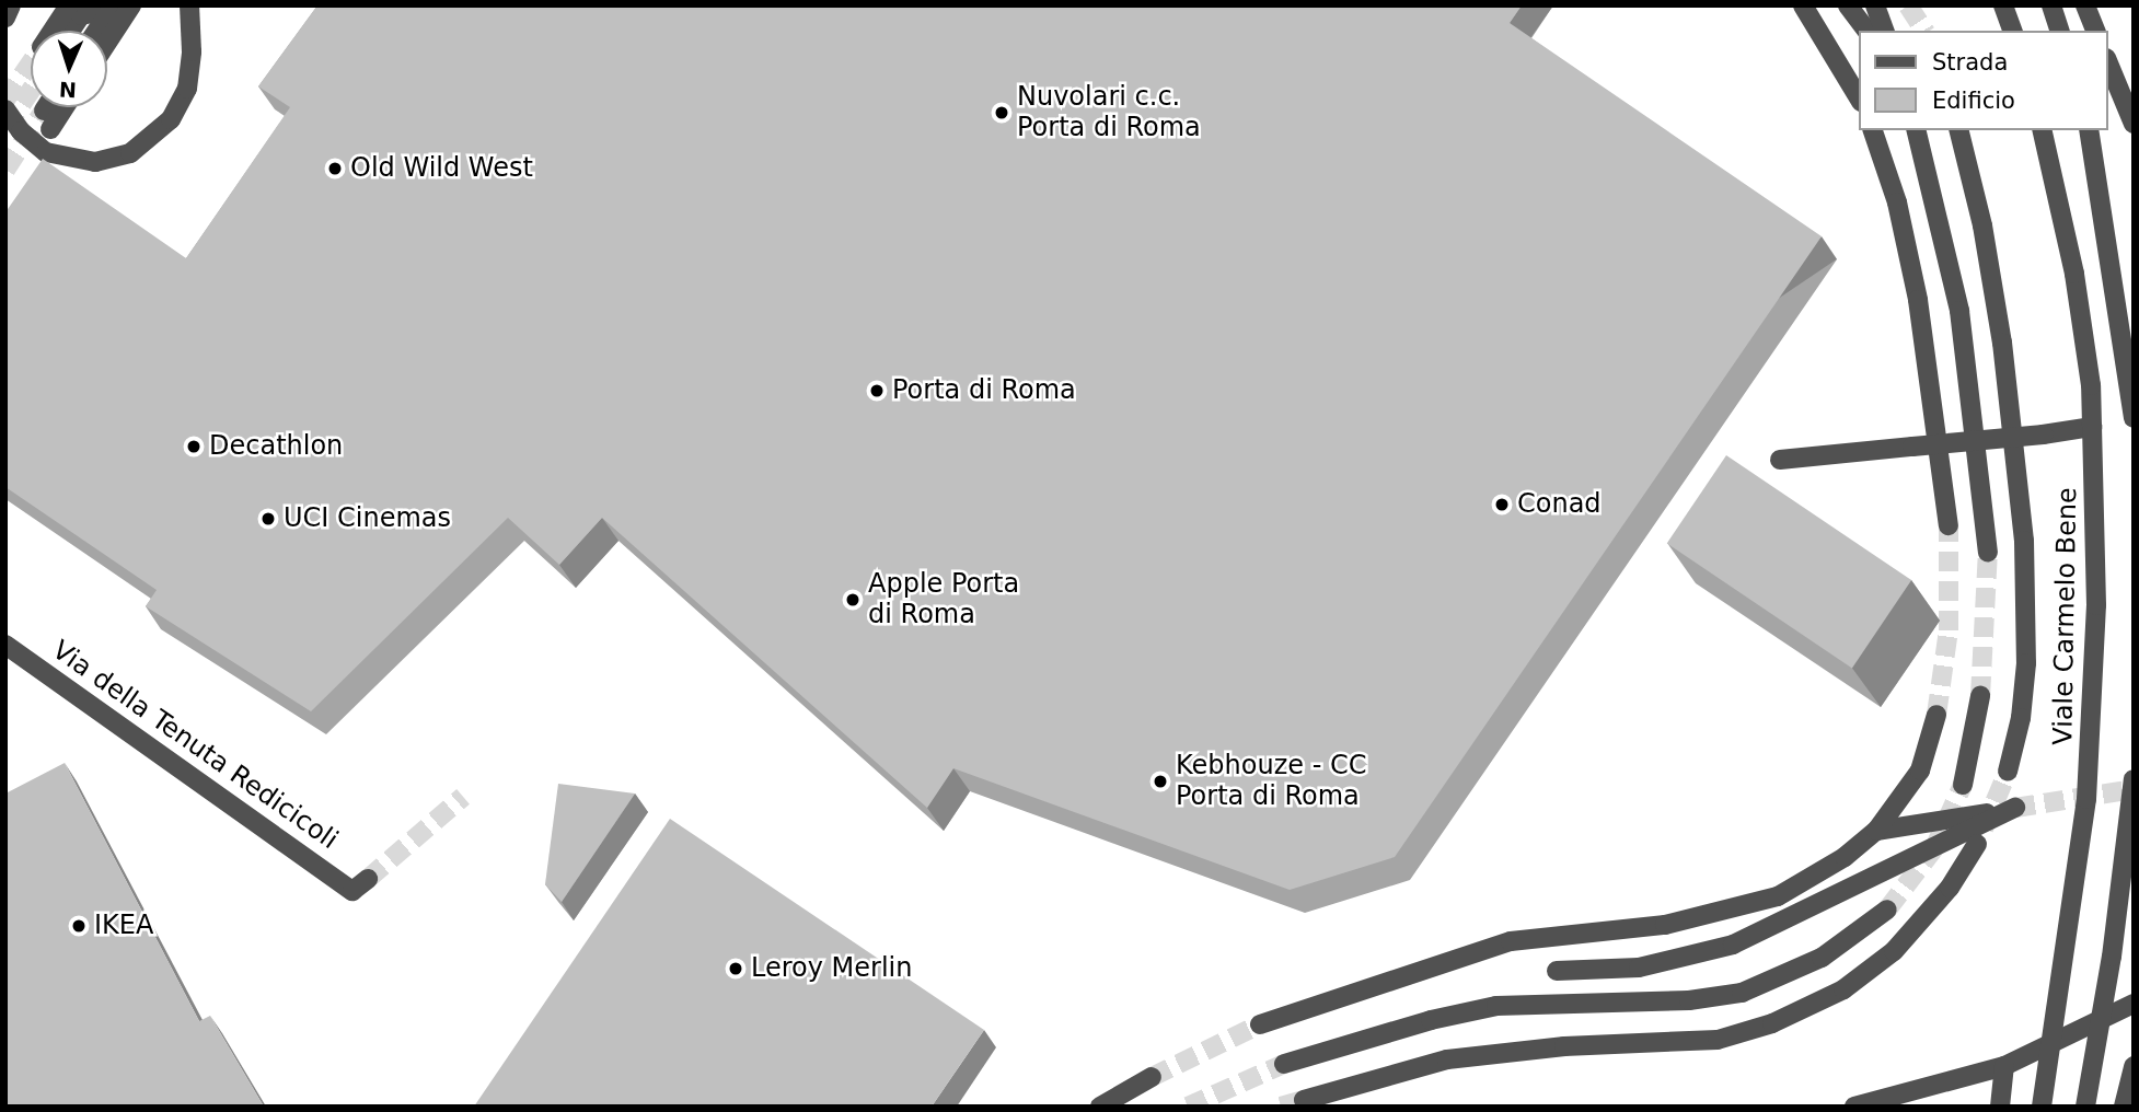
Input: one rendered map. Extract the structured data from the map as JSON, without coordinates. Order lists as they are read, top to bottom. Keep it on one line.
{"streets":{"street":["Viale Carmelo Bene","Via della Tenuta Redicicoli"]},"places":["Nuvolari c.c. Porta di Roma","Old Wild West","Porta di Roma","Decathlon","Conad","UCI Cinemas","Apple Porta di Roma","Kebhouze - CC Porta di Roma","IKEA","Leroy Merlin"],"legend":["Strada","Edificio"],"north":"bottom"}
